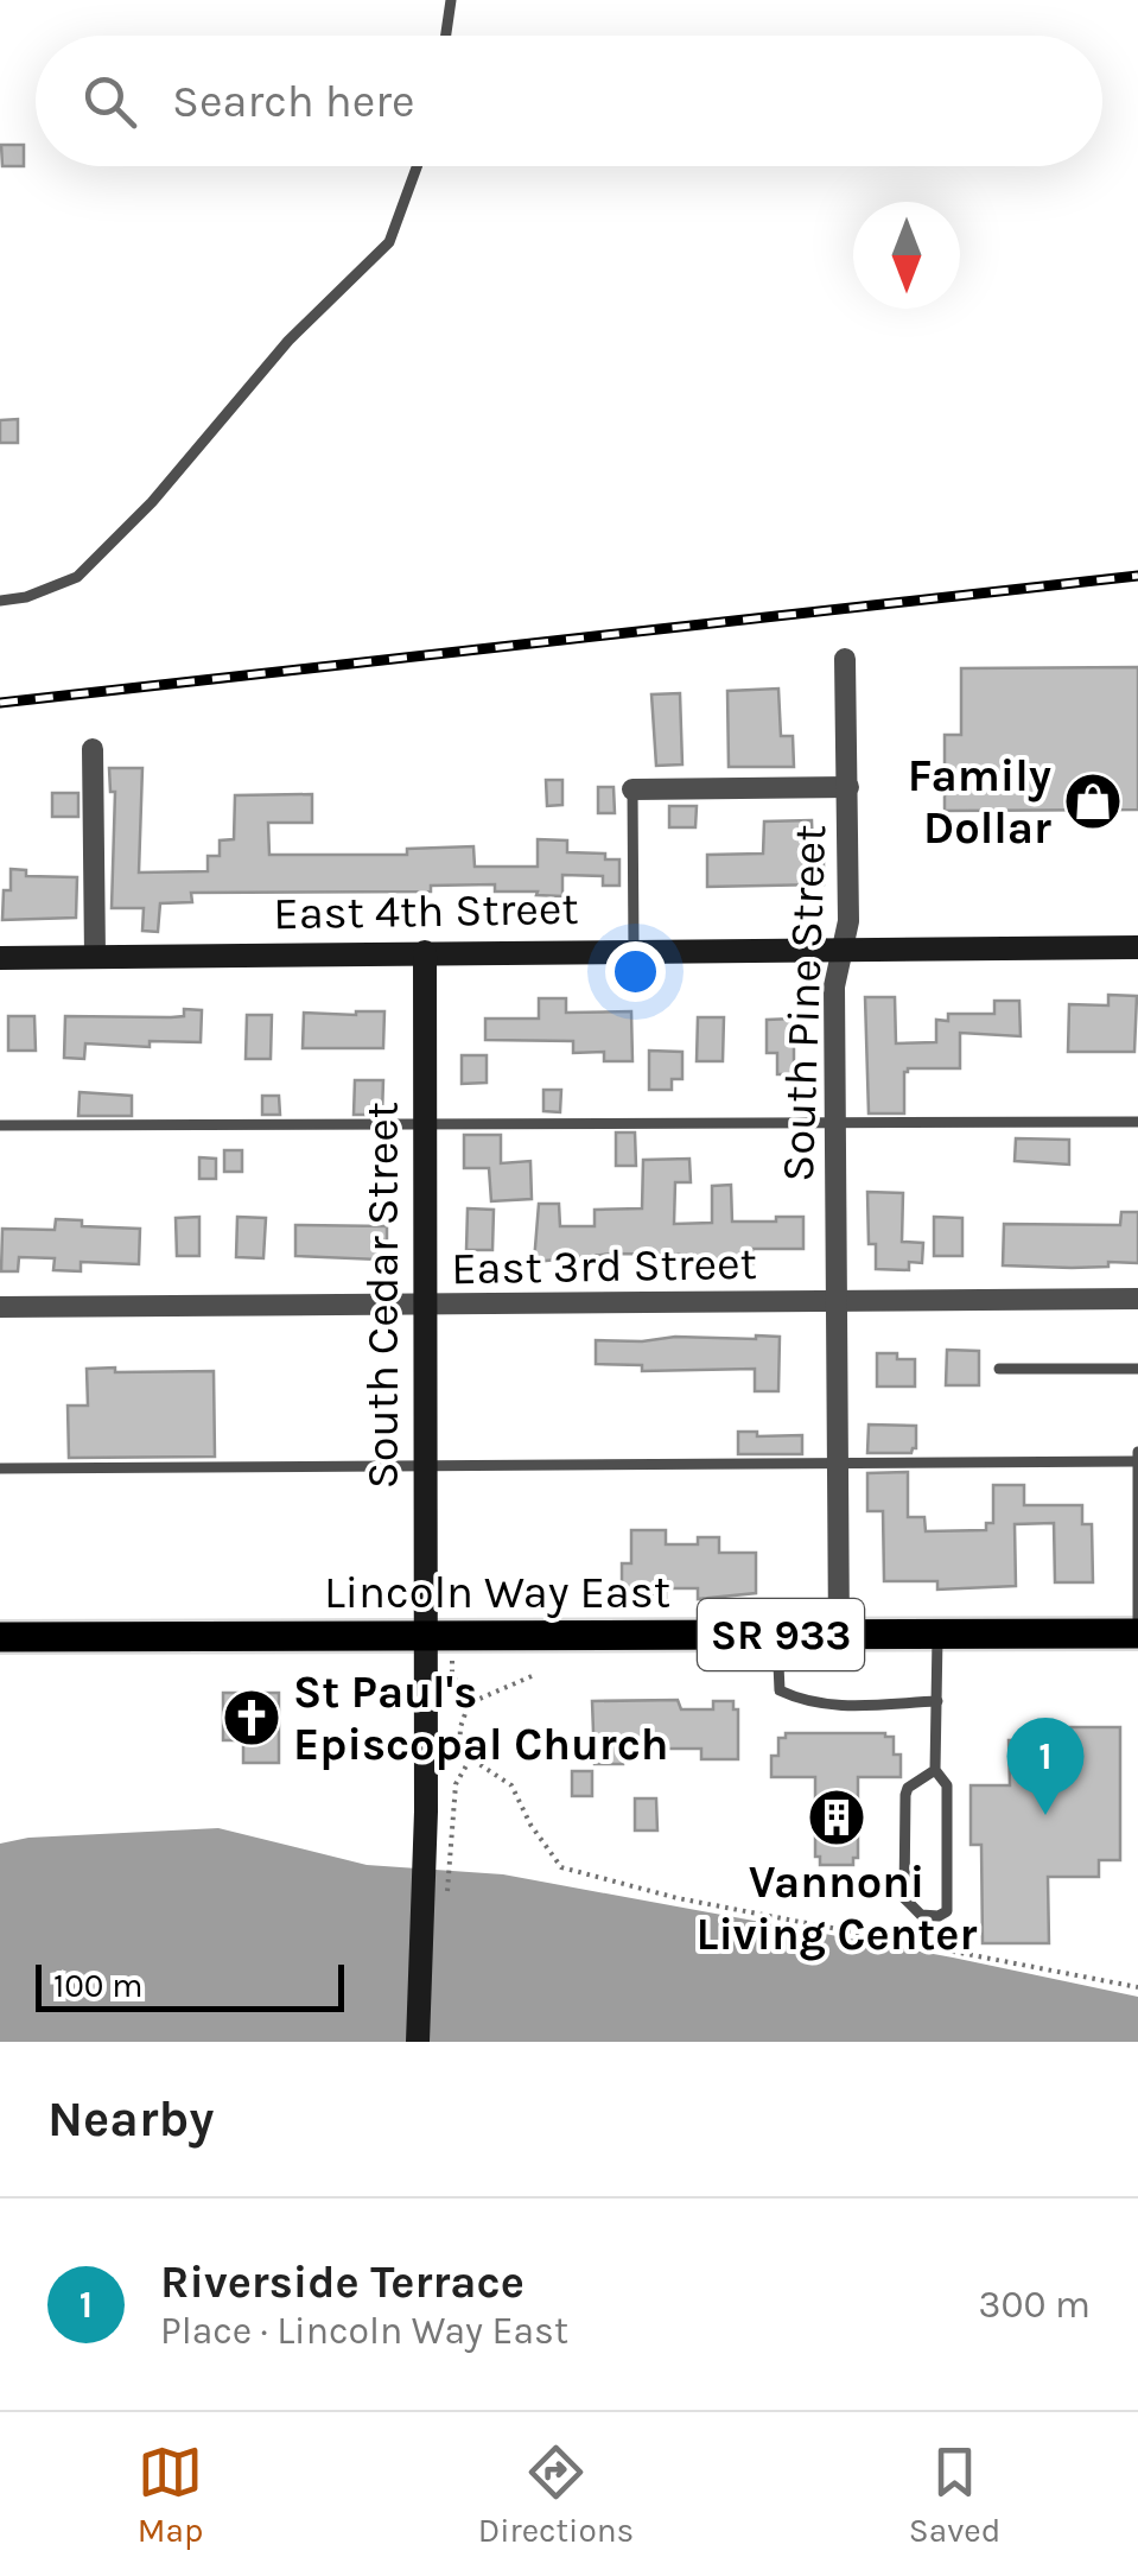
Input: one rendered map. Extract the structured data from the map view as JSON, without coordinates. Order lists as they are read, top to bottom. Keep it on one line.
{"streets":{"main road":["Lincoln Way East","SR 933"],"street":["East 4th Street","South Pine Street","East 3rd Street","South Cedar Street"]},"crossings":[["East 4th Street","South Pine Street"],["East 4th Street","South Cedar Street"],["South Pine Street","East 3rd Street"],["South Pine Street","Lincoln Way East"],["East 3rd Street","South Cedar Street"],["South Cedar Street","Lincoln Way East"]],"places":{"shop":["Family Dollar"],"church":["St Paul's Episcopal Church"],"building":["Vannoni Living Center"]},"scale_bar":"100 m","north":"bottom","page":{"search":"Search here","pins":"1","scale":"100 m","heading":"Nearby","list":[{"mark":"1","name":"Riverside Terrace","note":"Place · Lincoln Way East","value":"300 m"}],"nav":["Map","Directions","Saved"]}}
